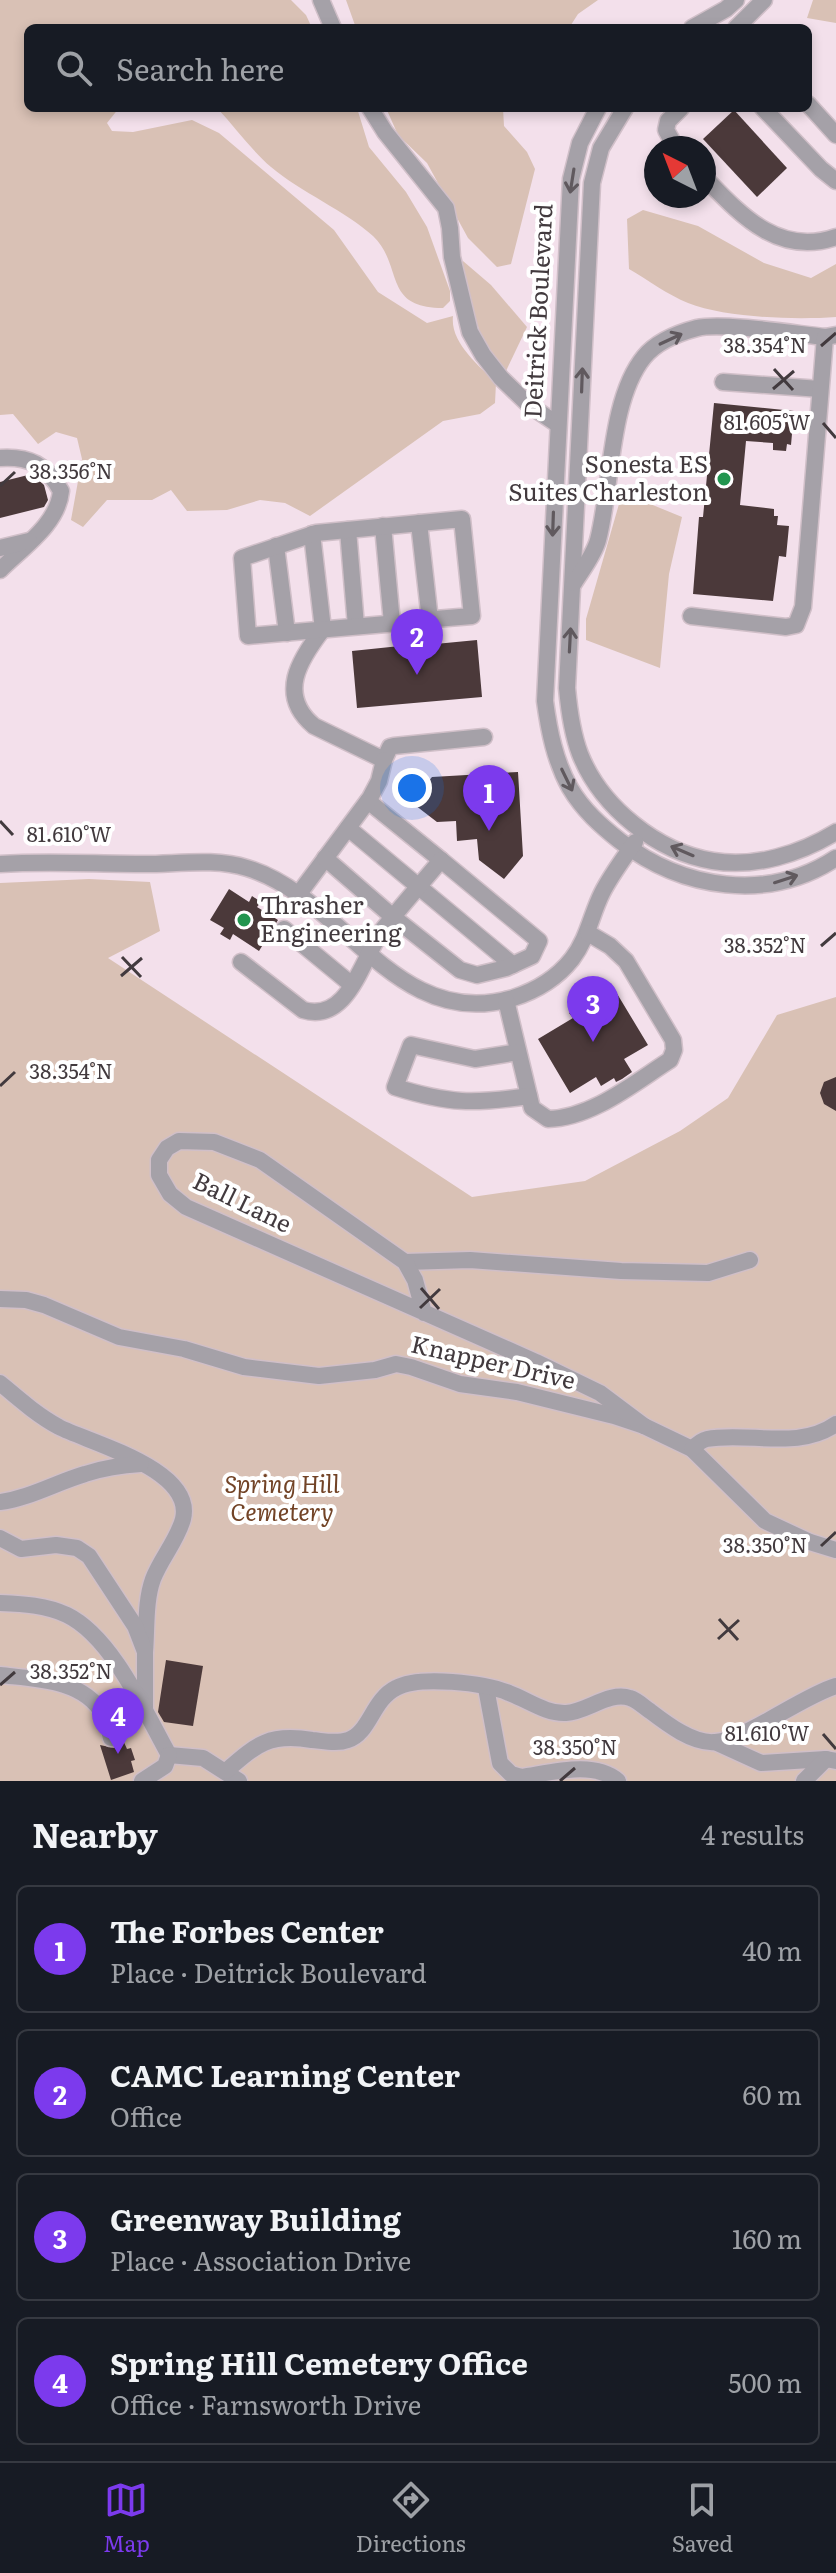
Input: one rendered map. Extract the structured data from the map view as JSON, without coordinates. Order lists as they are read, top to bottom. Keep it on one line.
{"streets":{"street":["Deitrick Boulevard","Ball Lane","Knapper Drive"]},"crossings":[["Ball Lane","Knapper Drive"]],"parks":["Spring Hill Cemetery"],"places":["Sonesta ES Suites Charleston","Thrasher Engineering"],"north":"top left","page":{"search":"Search here","pins":["2","1","3","4"],"heading":["Nearby","4 results"],"list":[{"mark":"1","name":"The Forbes Center","note":"Place · Deitrick Boulevard","value":"40 m"},{"mark":"2","name":"CAMC Learning Center","note":"Office","value":"60 m"},{"mark":"3","name":"Greenway Building","note":"Place · Association Drive","value":"160 m"},{"mark":"4","name":"Spring Hill Cemetery Office","note":"Office · Farnsworth Drive","value":"500 m"}],"nav":["Map","Directions","Saved"]},"coordinates":["38.354°N","81.605°W","38.356°N","81.610°W","38.352°N","38.350°N"]}
